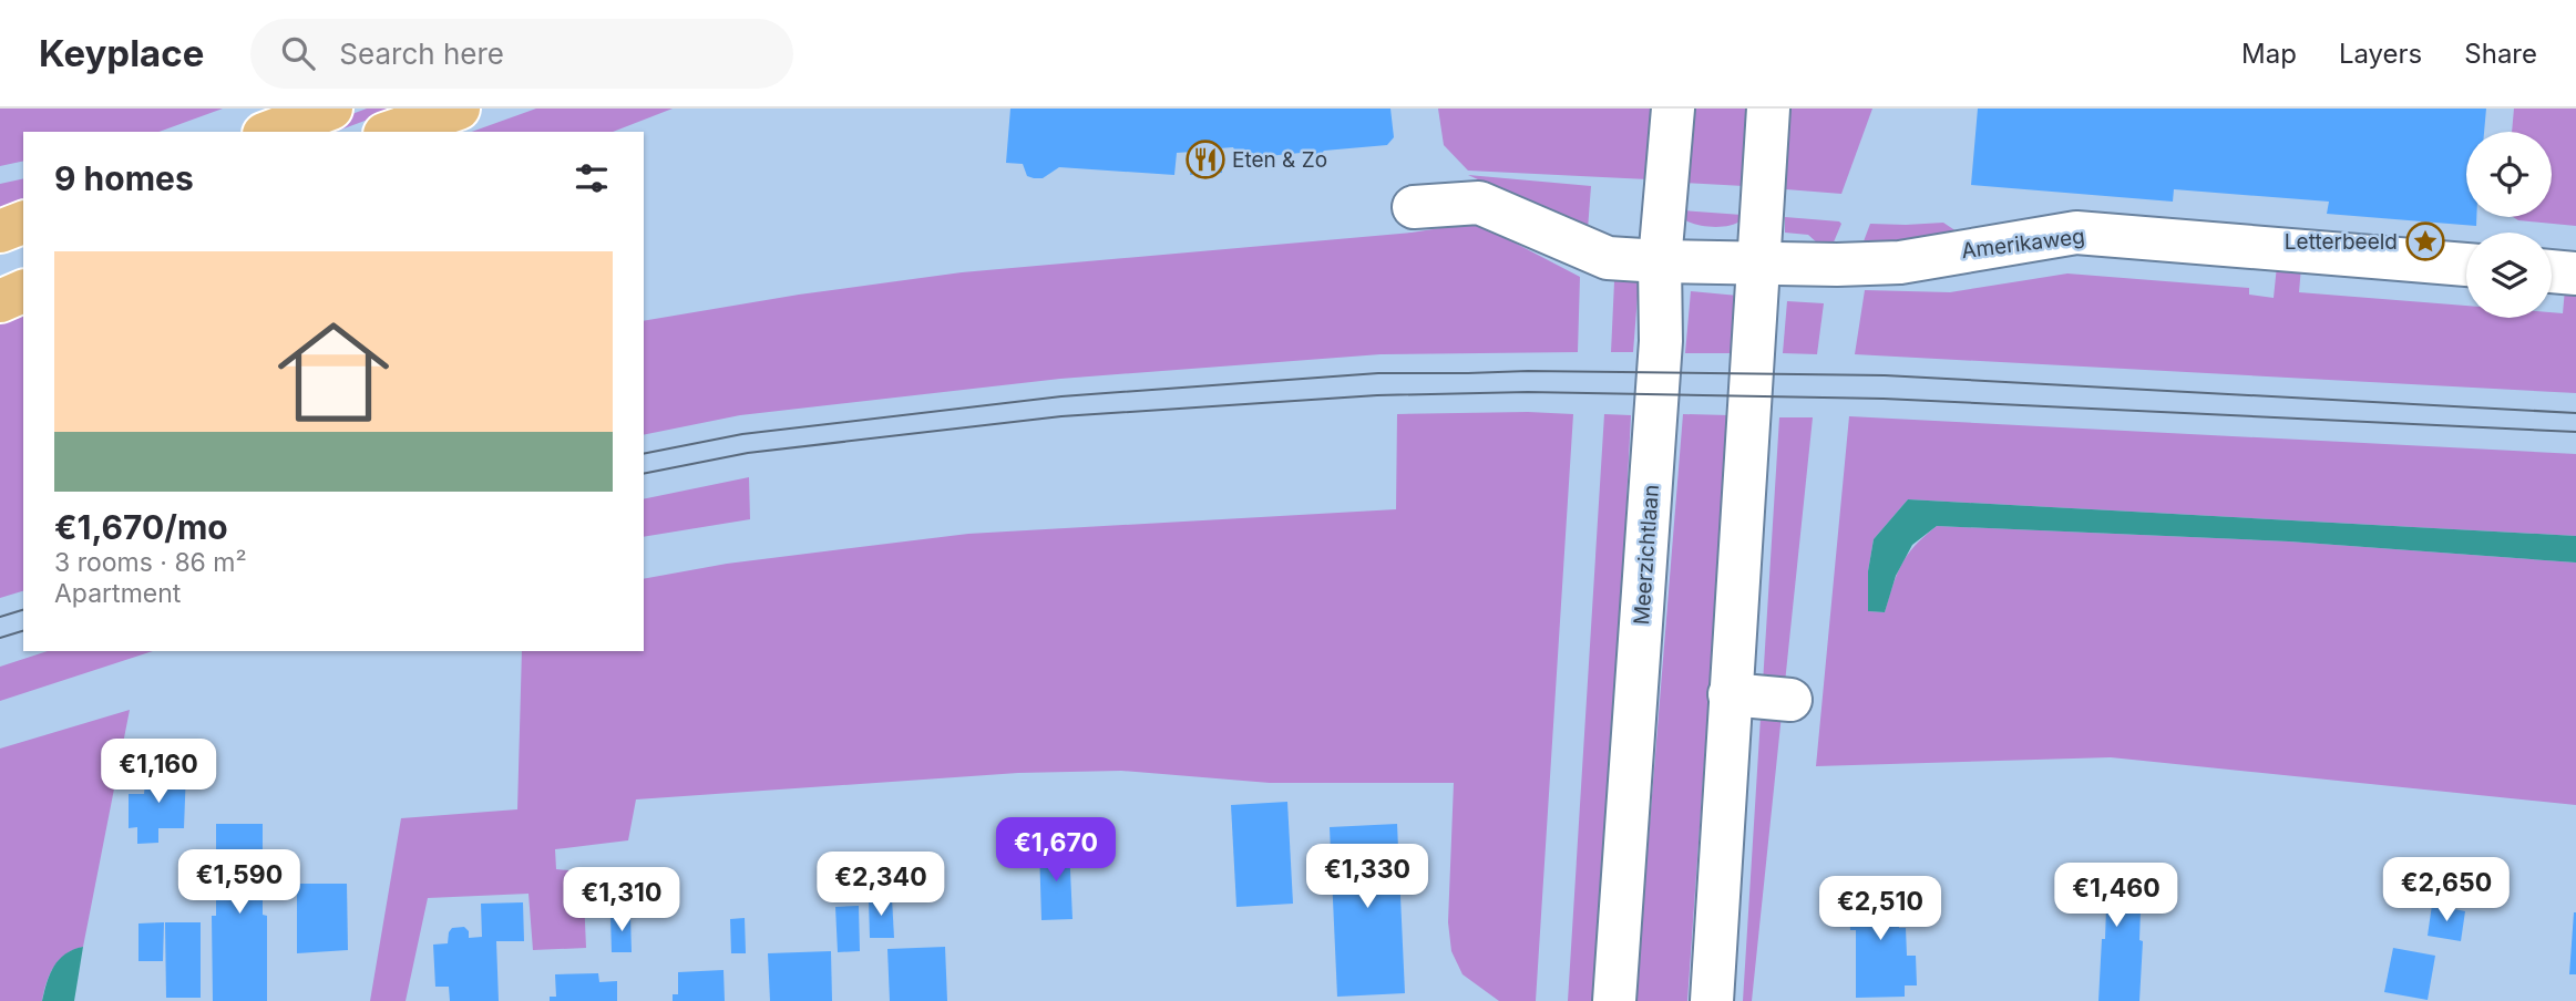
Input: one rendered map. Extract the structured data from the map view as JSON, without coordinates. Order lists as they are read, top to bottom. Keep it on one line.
{"streets":{"street":["Amerikaweg","Meerzichtlaan"]},"crossings":[["Amerikaweg","Meerzichtlaan"]],"places":{"restaurant":["Eten & Zo"],"place":["Letterbeeld"]},"page":{"header":"Keyplace","search":"Search here","nav":["Map","Layers","Share"],"heading":"9 homes","list":[{"name":"€1,670/mo","note":"3 rooms · 86 m² · Apartment"}],"price":["€1,160","€1,670","€1,330","€1,590","€2,340","€2,650","€1,460","€1,310","€2,510"]}}
